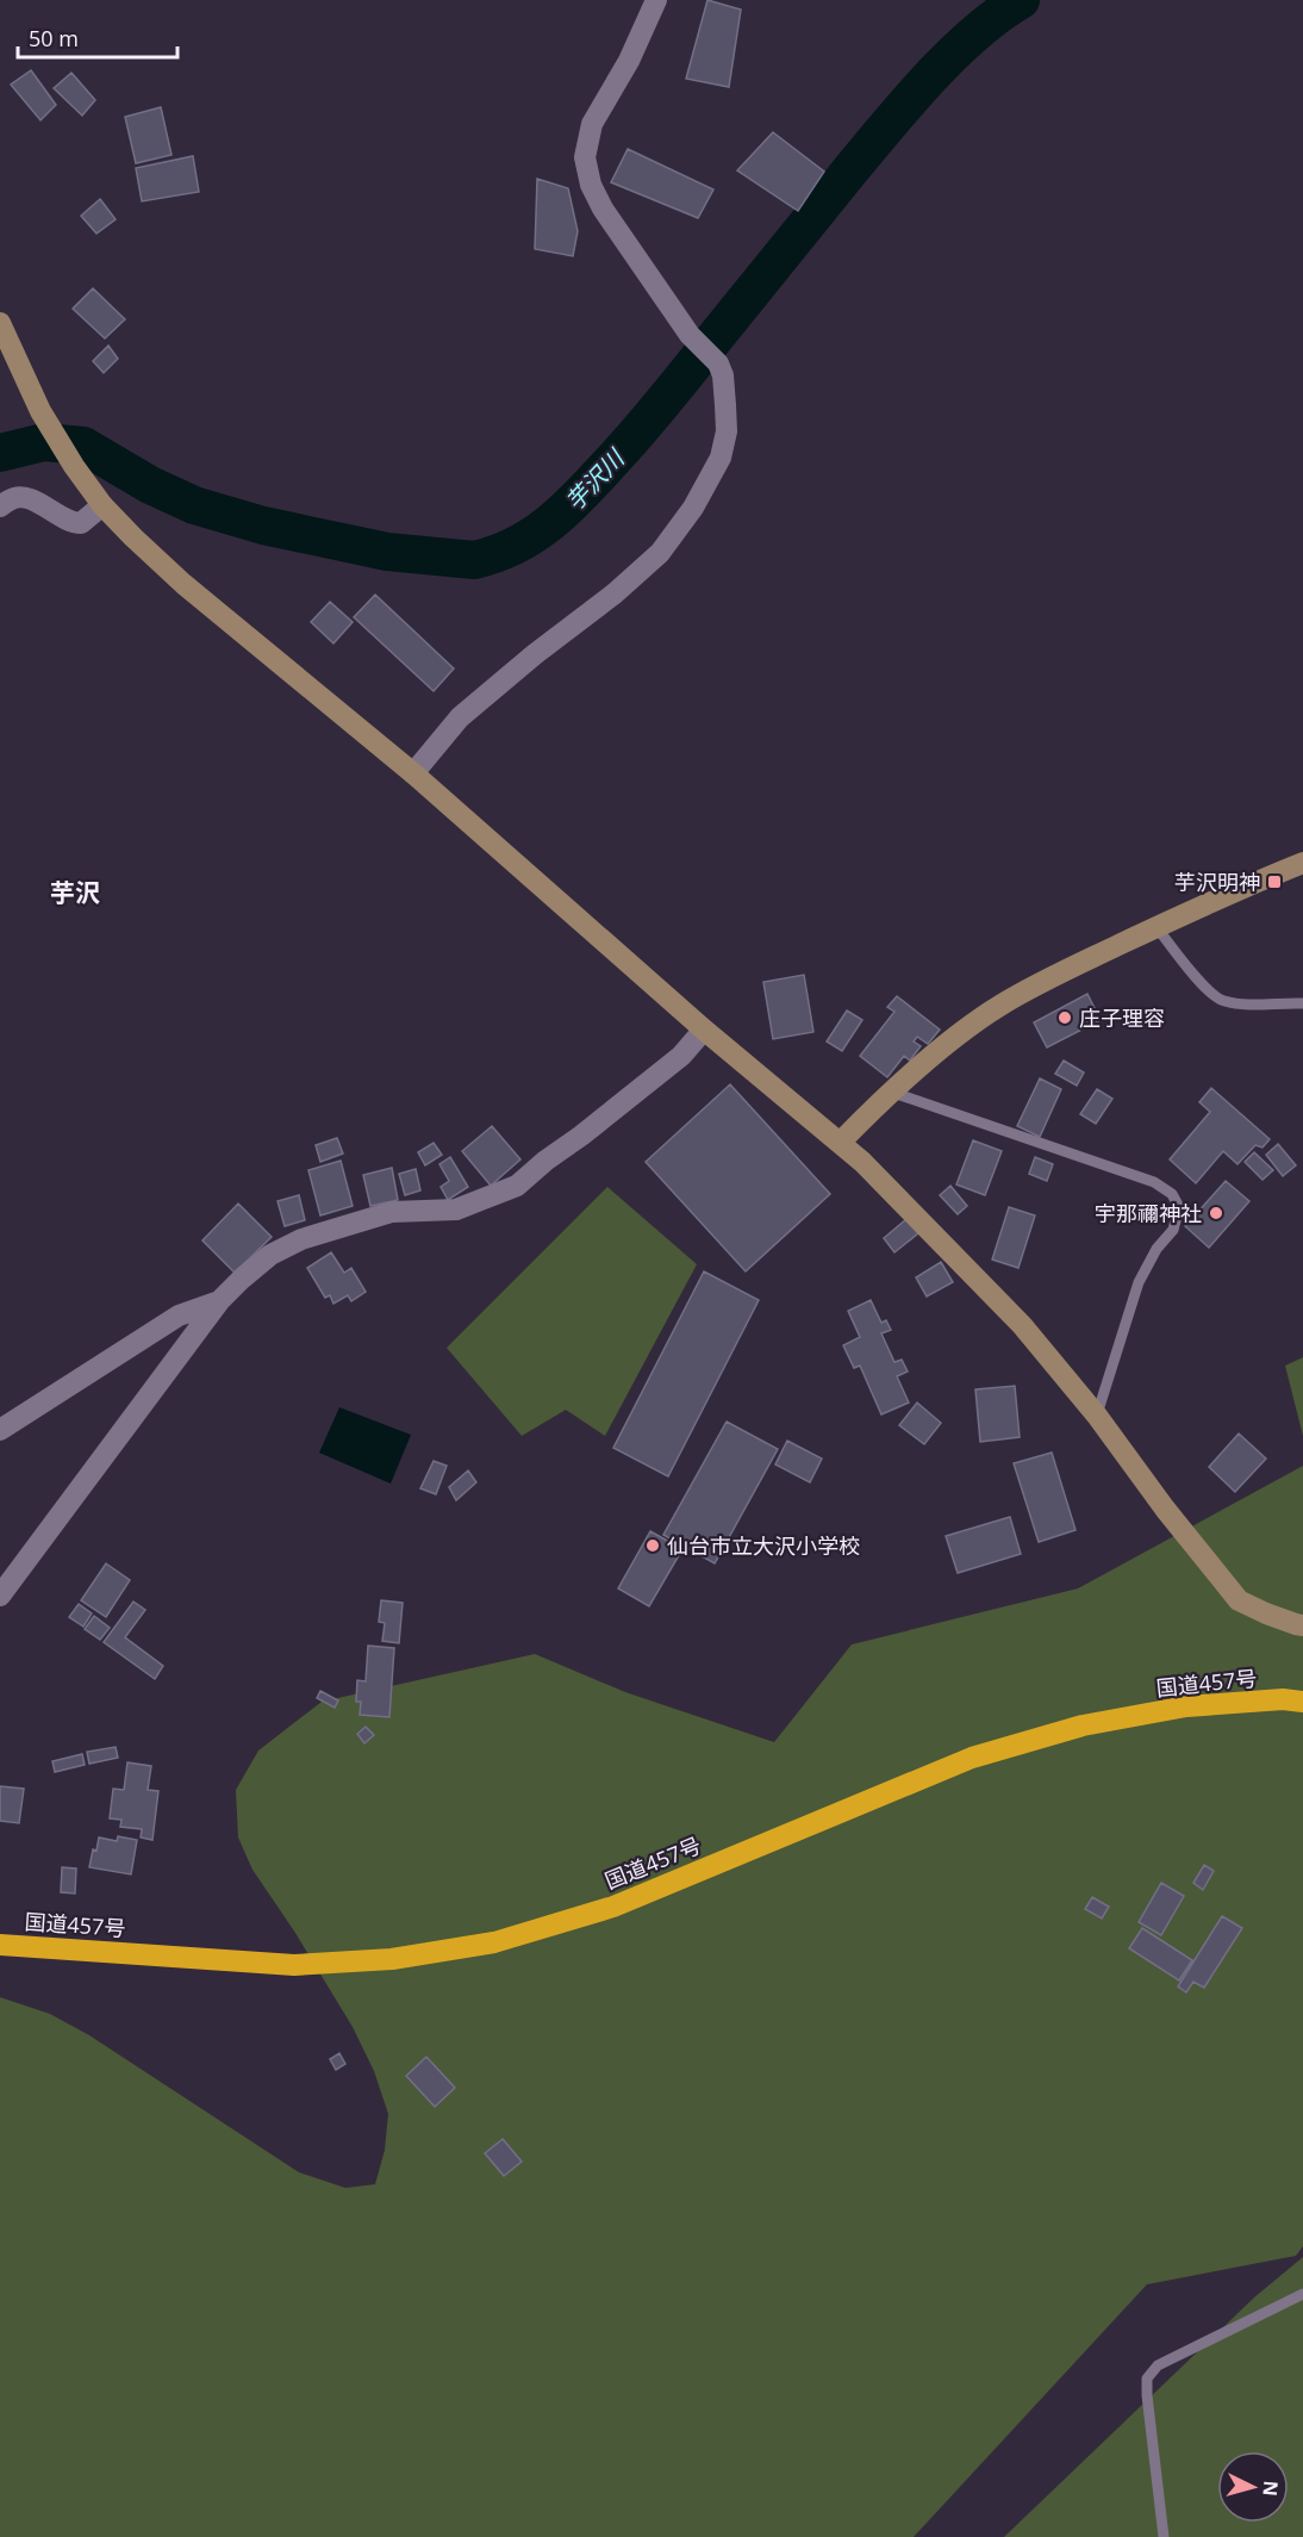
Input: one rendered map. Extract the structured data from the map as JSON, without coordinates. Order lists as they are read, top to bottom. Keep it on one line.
{"streets":{"highway":["国道457号"]},"districts":["芋沢"],"water":["芋沢川"],"places":{"transit":["芋沢明神"],"other":["庄子理容","宇那禰神社","仙台市立大沢小学校"]},"scale_bar":"50 m","north":"right"}
